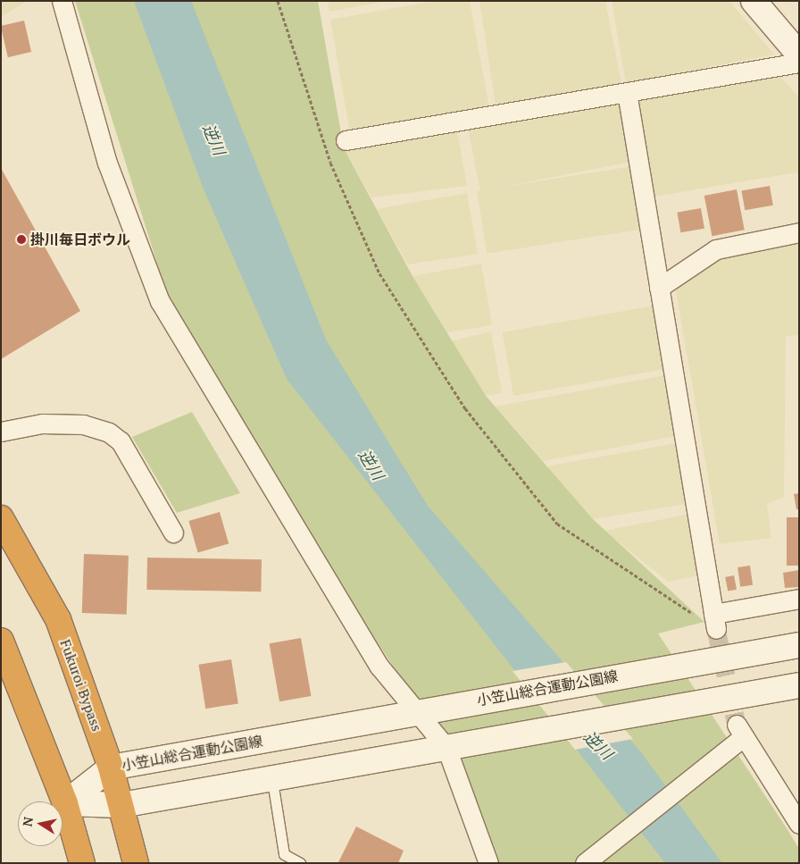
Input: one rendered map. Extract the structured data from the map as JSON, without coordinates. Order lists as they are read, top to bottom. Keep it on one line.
{"streets":{"highway":["Fukuroi Bypass"],"main road":["小笠山総合運動公園線"]},"crossings":[["Fukuroi Bypass","小笠山総合運動公園線"]],"water":["逆川"],"places":["掛川毎日ボウル"],"north":"left"}
